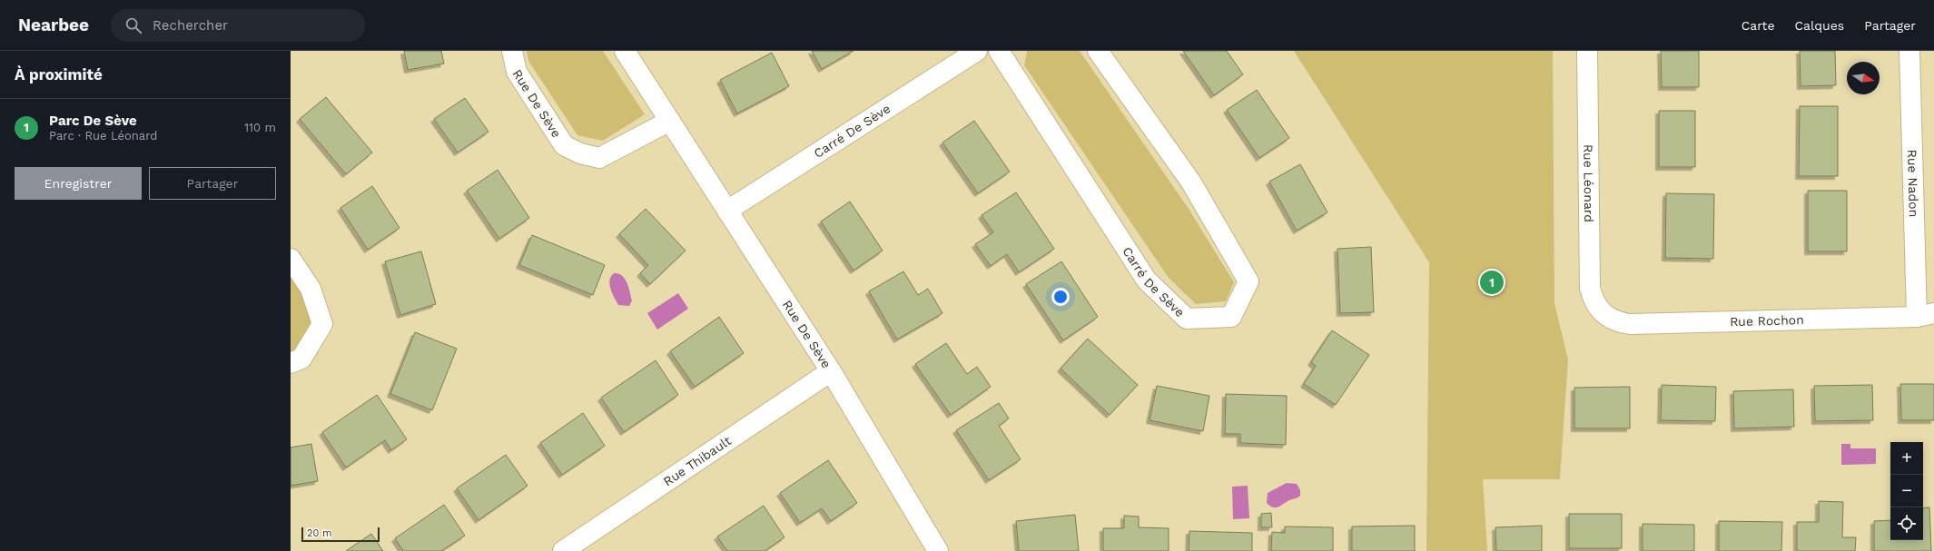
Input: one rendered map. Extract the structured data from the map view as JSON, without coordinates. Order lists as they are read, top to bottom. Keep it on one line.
{"streets":{"street":["Rue De Sève","Carré De Sève","Rue Léonard","Rue Nadon","Rue Rochon","Rue Thibault"]},"crossings":[["Rue De Sève","Carré De Sève"],["Rue De Sève","Rue Thibault"],["Rue Léonard","Rue Rochon"],["Rue Nadon","Rue Rochon"]],"scale_bar":"20 m","north":"right","page":{"header":"Nearbee","search":"Rechercher","nav":["Carte","Calques","Partager"],"heading":"À proximité","list":[{"mark":"1","name":"Parc De Sève","note":"Parc · Rue Léonard","value":"110 m"}],"buttons":["Enregistrer","Partager"],"pins":"1","map_buttons":["+","−"],"scale":"20 m"}}
